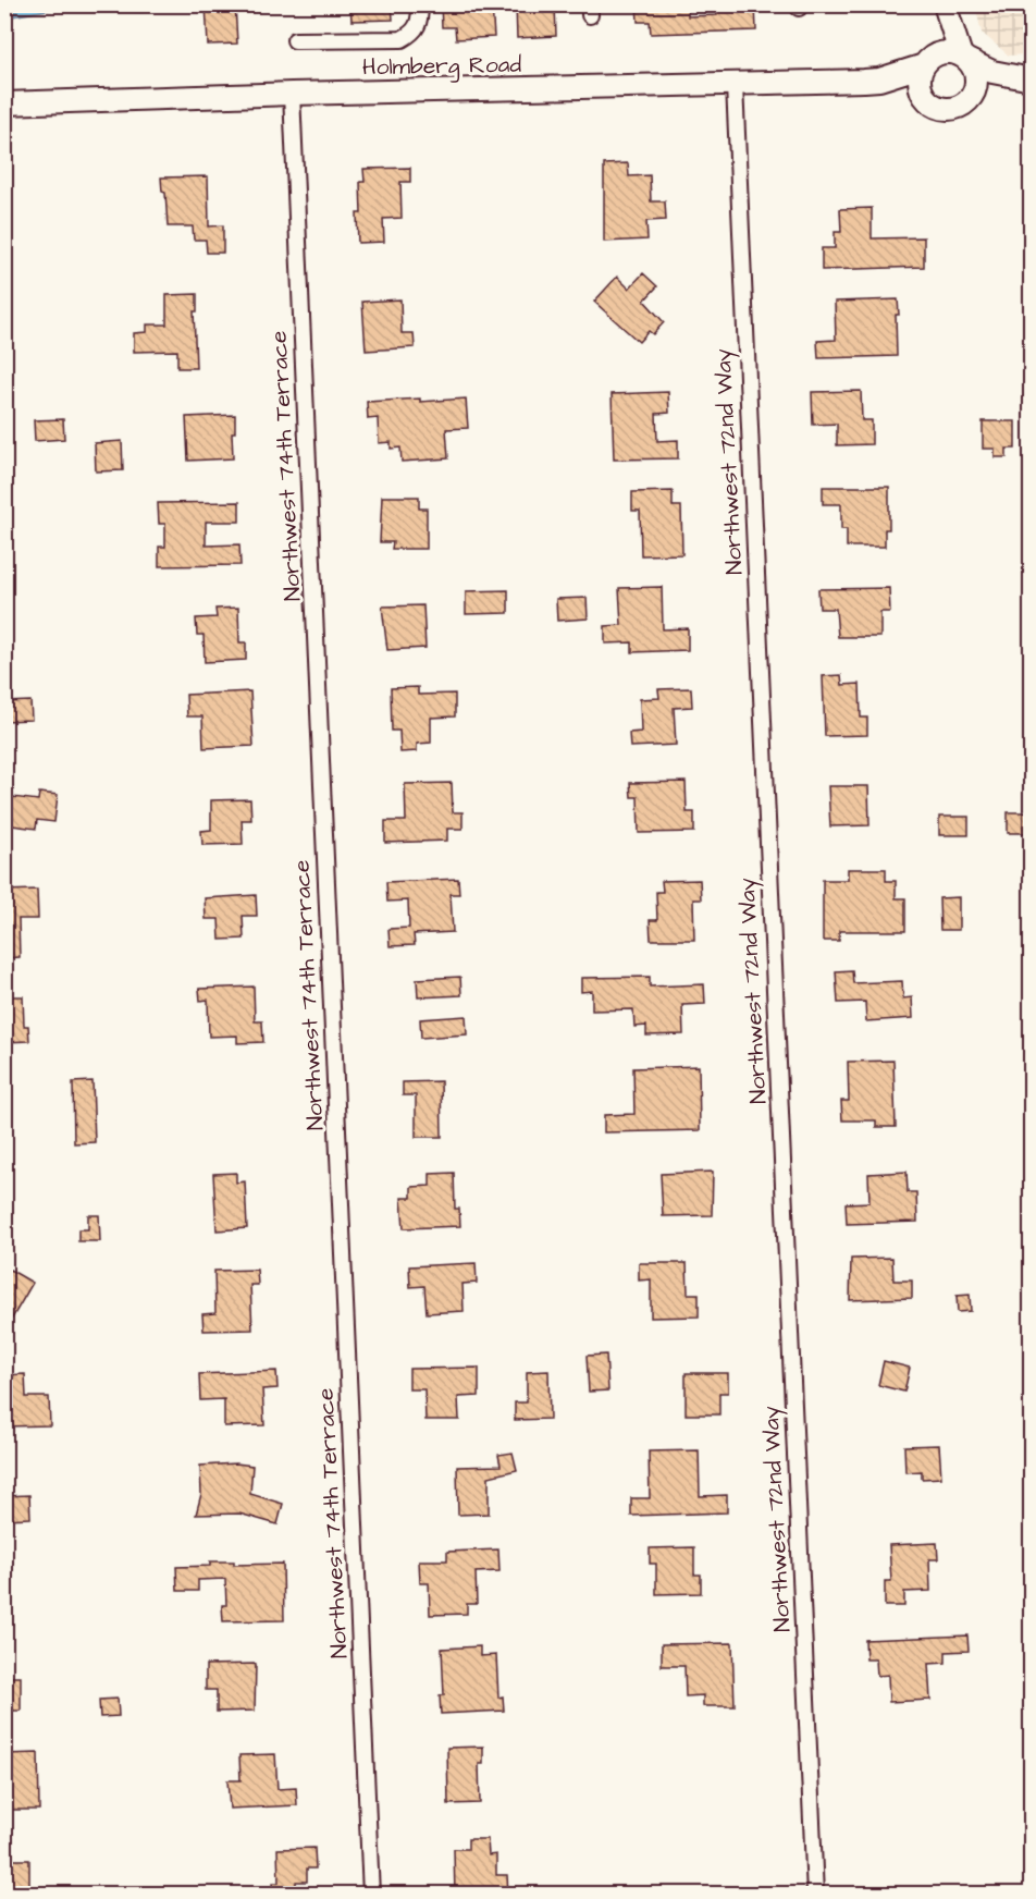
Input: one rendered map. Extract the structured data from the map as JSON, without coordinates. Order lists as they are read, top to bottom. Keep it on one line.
{"streets":{"street":["Holmberg Road","Northwest 72nd Way","Northwest 74th Terrace"]},"crossings":[["Holmberg Road","Northwest 72nd Way"],["Holmberg Road","Northwest 74th Terrace"]]}
